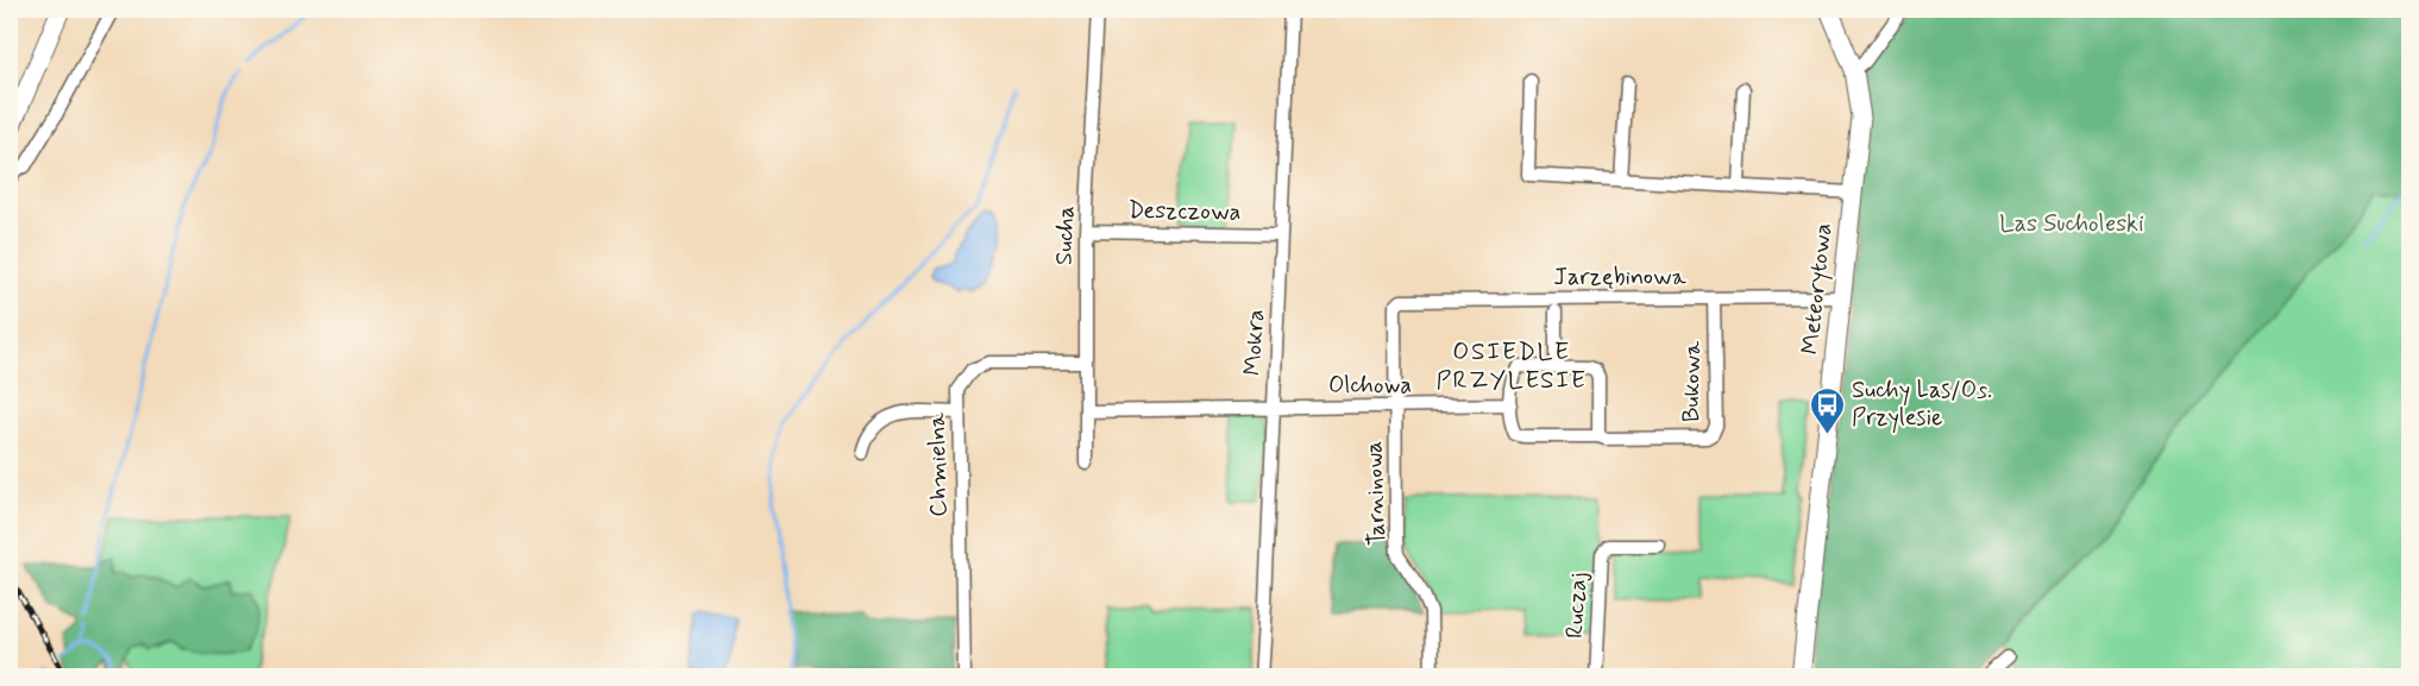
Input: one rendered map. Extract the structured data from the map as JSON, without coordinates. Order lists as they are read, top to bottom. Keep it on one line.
{"streets":{"street":["Deszczowa","Sucha","Jarzębinowa","Meteorytowa","Mokra","Bukowa","Olchowa","Chmielna","Tarninowa","Ruczaj"]},"crossings":[["Deszczowa","Sucha"],["Deszczowa","Mokra"],["Sucha","Olchowa"],["Sucha","Chmielna"],["Jarzębinowa","Meteorytowa"],["Jarzębinowa","Bukowa"],["Jarzębinowa","Tarninowa"],["Mokra","Olchowa"],["Olchowa","Tarninowa"]],"districts":["OSIEDLE PRZYLESIE"],"parks":["Las Sucholeski"],"places":{"bus stop":["Suchy Las/Os. Przylesie"]}}
